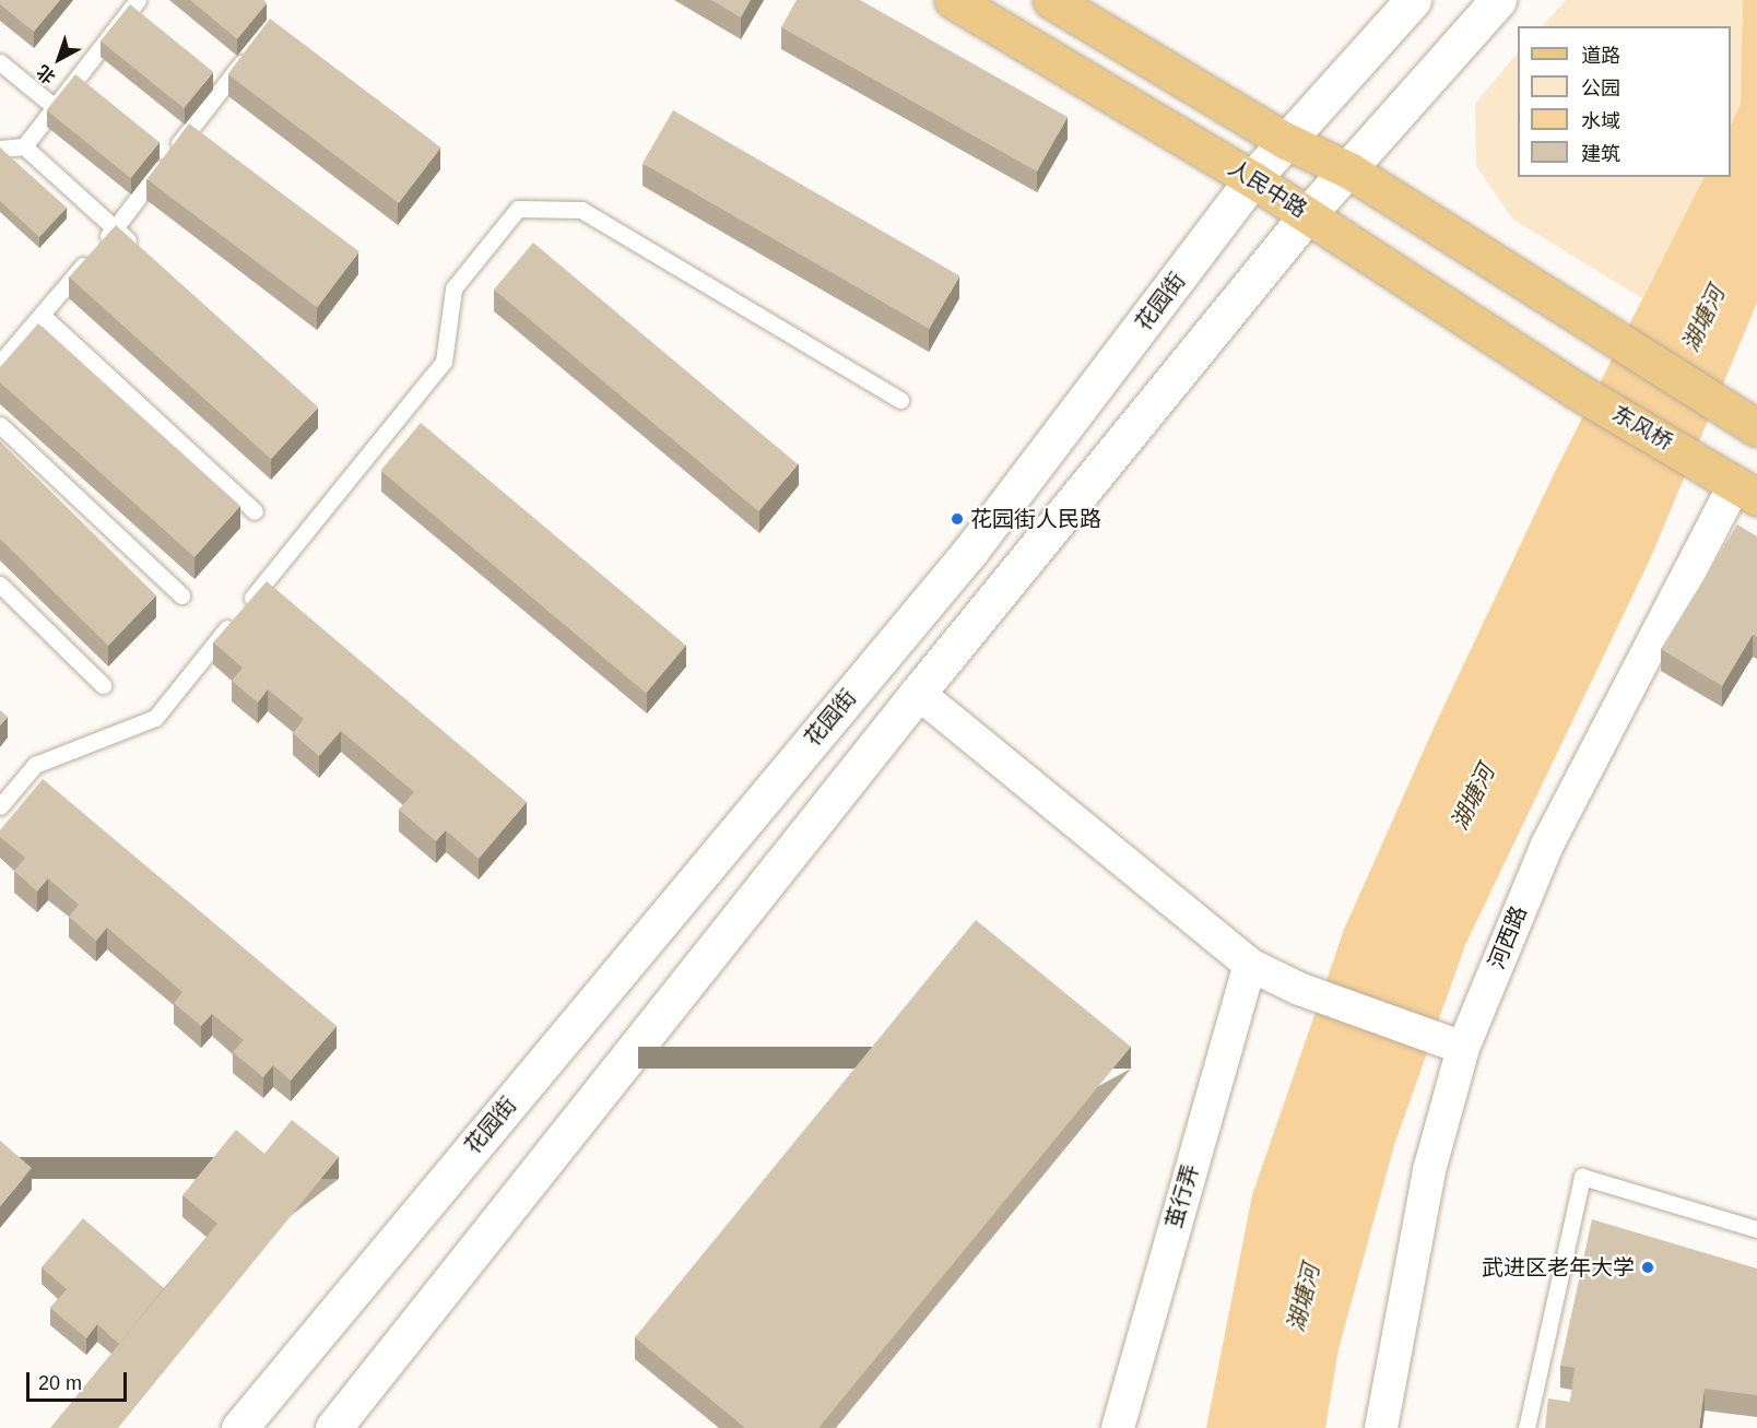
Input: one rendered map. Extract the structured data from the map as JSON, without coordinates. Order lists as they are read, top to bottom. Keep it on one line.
{"streets":{"main road":["人民中路","花园街","东风桥"],"street":["河西路","茧行弄"]},"crossings":[["人民中路","花园街"],["人民中路","东风桥"],["东风桥","河西路"]],"water":["湖塘河"],"places":["花园街人民路","武进区老年大学"],"legend":["道路","公园","水域","建筑"],"scale_bar":"20 m","north":"bottom left"}
